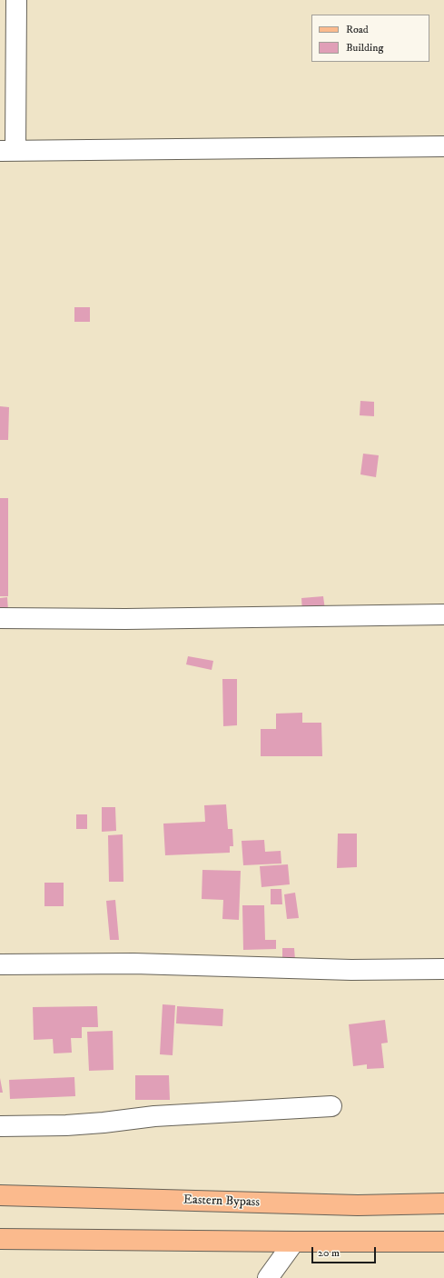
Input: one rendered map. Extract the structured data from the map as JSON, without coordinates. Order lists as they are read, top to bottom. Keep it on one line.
{"streets":{"main road":["Eastern Bypass"]},"legend":["Road","Building"],"scale_bar":"20 m"}
